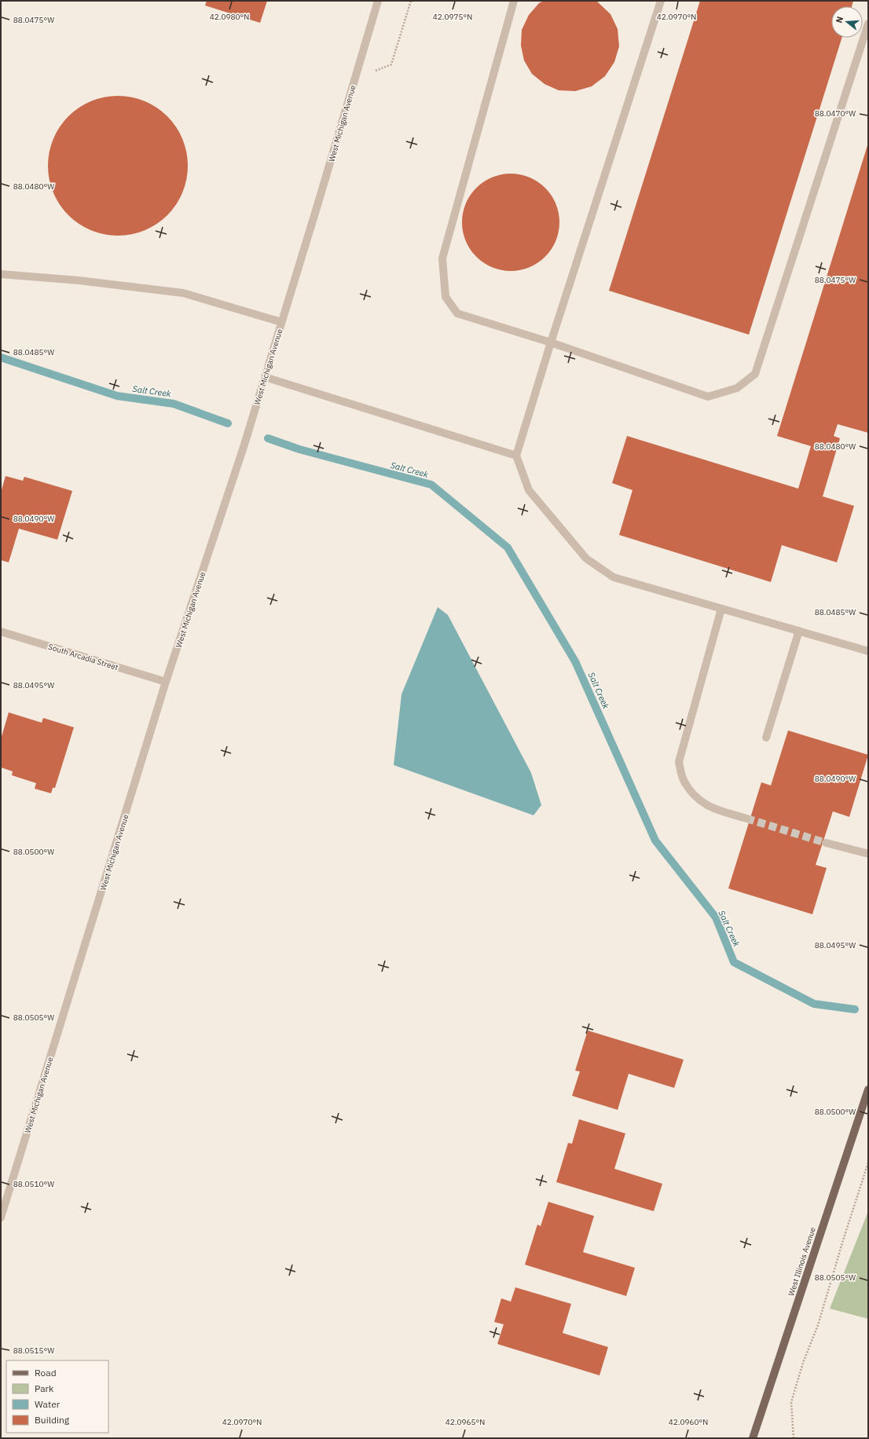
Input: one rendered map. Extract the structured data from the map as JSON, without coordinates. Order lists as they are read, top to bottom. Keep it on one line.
{"streets":{"main road":["West Illinois Avenue"],"street":["West Michigan Avenue","South Arcadia Street"]},"crossings":[["West Michigan Avenue","South Arcadia Street"]],"water":["Salt Creek"],"legend":["Road","Park","Water","Building"],"north":"left","coordinates":["42.0980°N","42.0975°N","42.0970°N","88.0475°W","88.0470°W","88.0480°W","88.0485°W","88.0490°W","88.0495°W","88.0500°W","88.0505°W","88.0510°W","88.0515°W","42.0965°N","42.0960°N"]}
